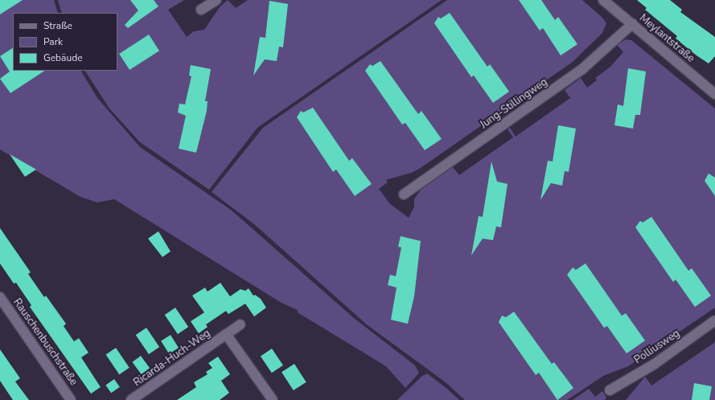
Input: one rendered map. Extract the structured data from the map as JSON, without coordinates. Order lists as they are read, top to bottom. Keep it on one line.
{"streets":{"street":["Meylantstraße","Jung-Stillingweg","Rauschenbuschstraße","Polliusweg","Ricarda-Huch-Weg"]},"crossings":[["Meylantstraße","Jung-Stillingweg"]],"legend":["Straße","Park","Gebäude"]}
